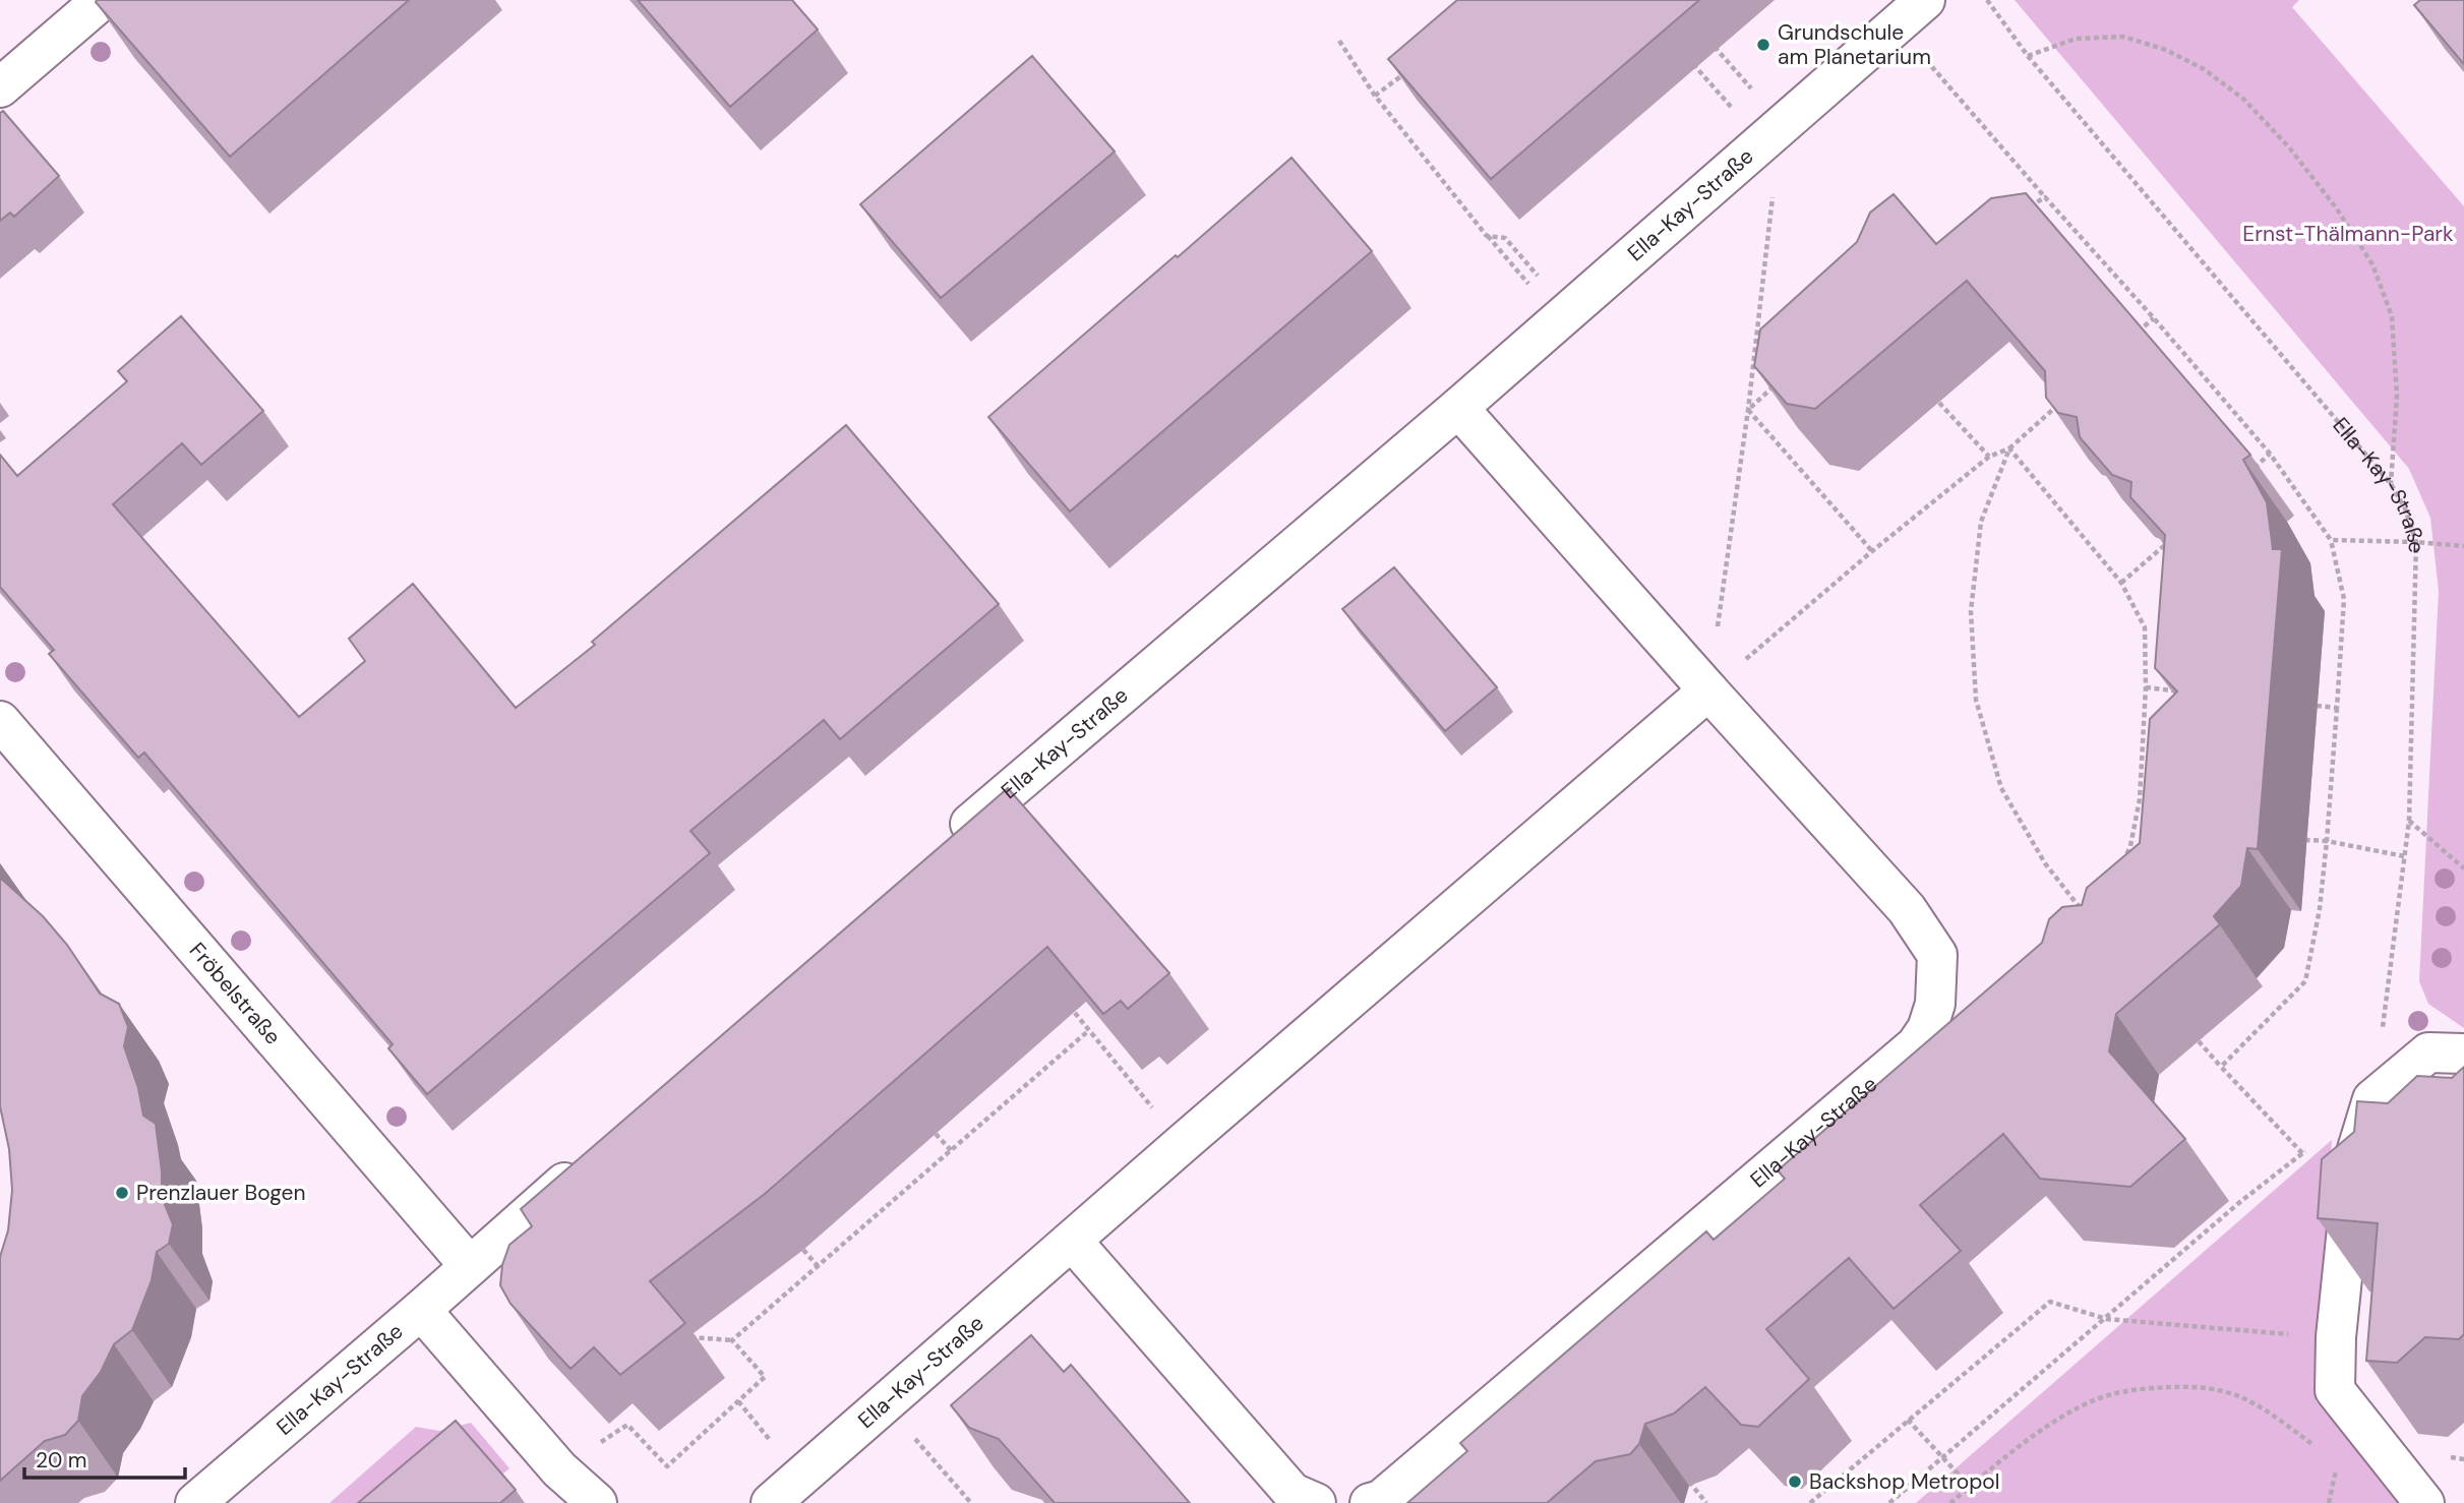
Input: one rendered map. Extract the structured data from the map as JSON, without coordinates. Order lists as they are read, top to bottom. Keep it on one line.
{"streets":{"street":["Ella-Kay-Straße","Fröbelstraße"]},"crossings":[["Ella-Kay-Straße","Fröbelstraße"]],"parks":["Ernst-Thälmann-Park"],"places":["Grundschule am Planetarium","Prenzlauer Bogen","Backshop Metropol"],"scale_bar":"20 m"}
